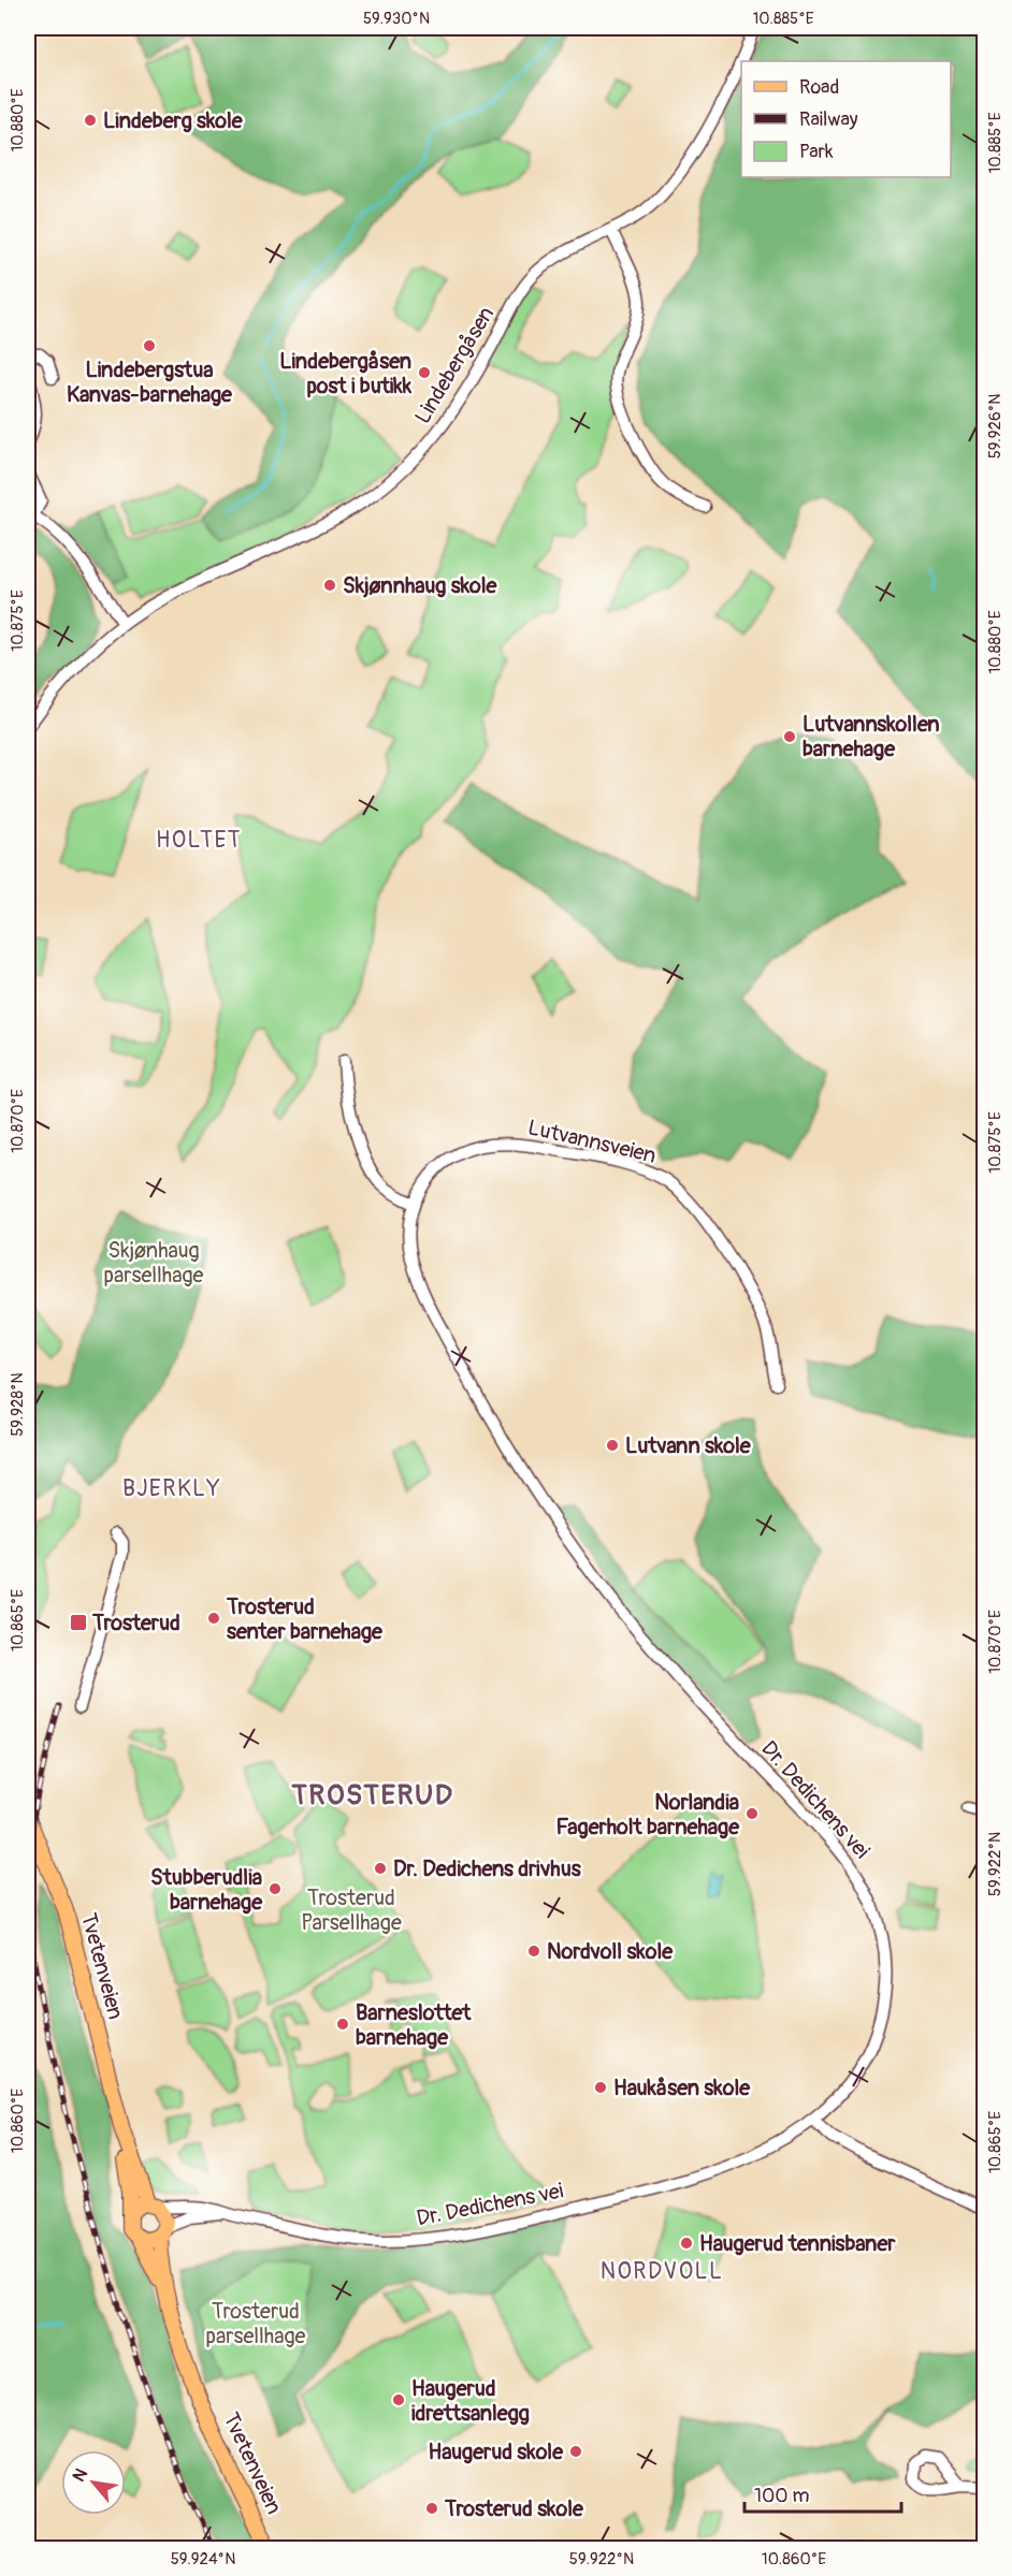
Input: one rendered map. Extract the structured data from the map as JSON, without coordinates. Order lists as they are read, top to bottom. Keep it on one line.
{"streets":{"main road":["Tvetenveien"],"street":["Lindebergåsen","Lutvannsveien","Dr. Dedichens vei"]},"crossings":[["Lutvannsveien","Dr. Dedichens vei"],["Dr. Dedichens vei","Tvetenveien"]],"districts":["HOLTET","BJERKLY","TROSTERUD","NORDVOLL"],"parks":["Skjønhaug parsellhage","Trosterud Parsellhage","Trosterud parsellhage"],"places":{"other":["Lindeberg skole","Lindebergstua Kanvas-barnehage","Lindebergåsen post i butikk","Skjønnhaug skole","Lutvannskollen barnehage","Lutvann skole","Trosterud senter barnehage","Norlandia Fagerholt barnehage","Dr. Dedichens drivhus","Stubberudlia barnehage","Nordvoll skole","Barneslottet barnehage","Haukåsen skole","Haugerud tennisbaner","Haugerud idrettsanlegg","Haugerud skole","Trosterud skole"],"transit":["Trosterud"]},"legend":["Road","Railway","Park"],"scale_bar":"100 m","north":"top left","coordinates":["59.930°N","10.885°E","10.880°E","59.926°N","10.875°E","10.870°E","59.928°N","10.865°E","59.922°N","10.860°E","59.924°N"]}
